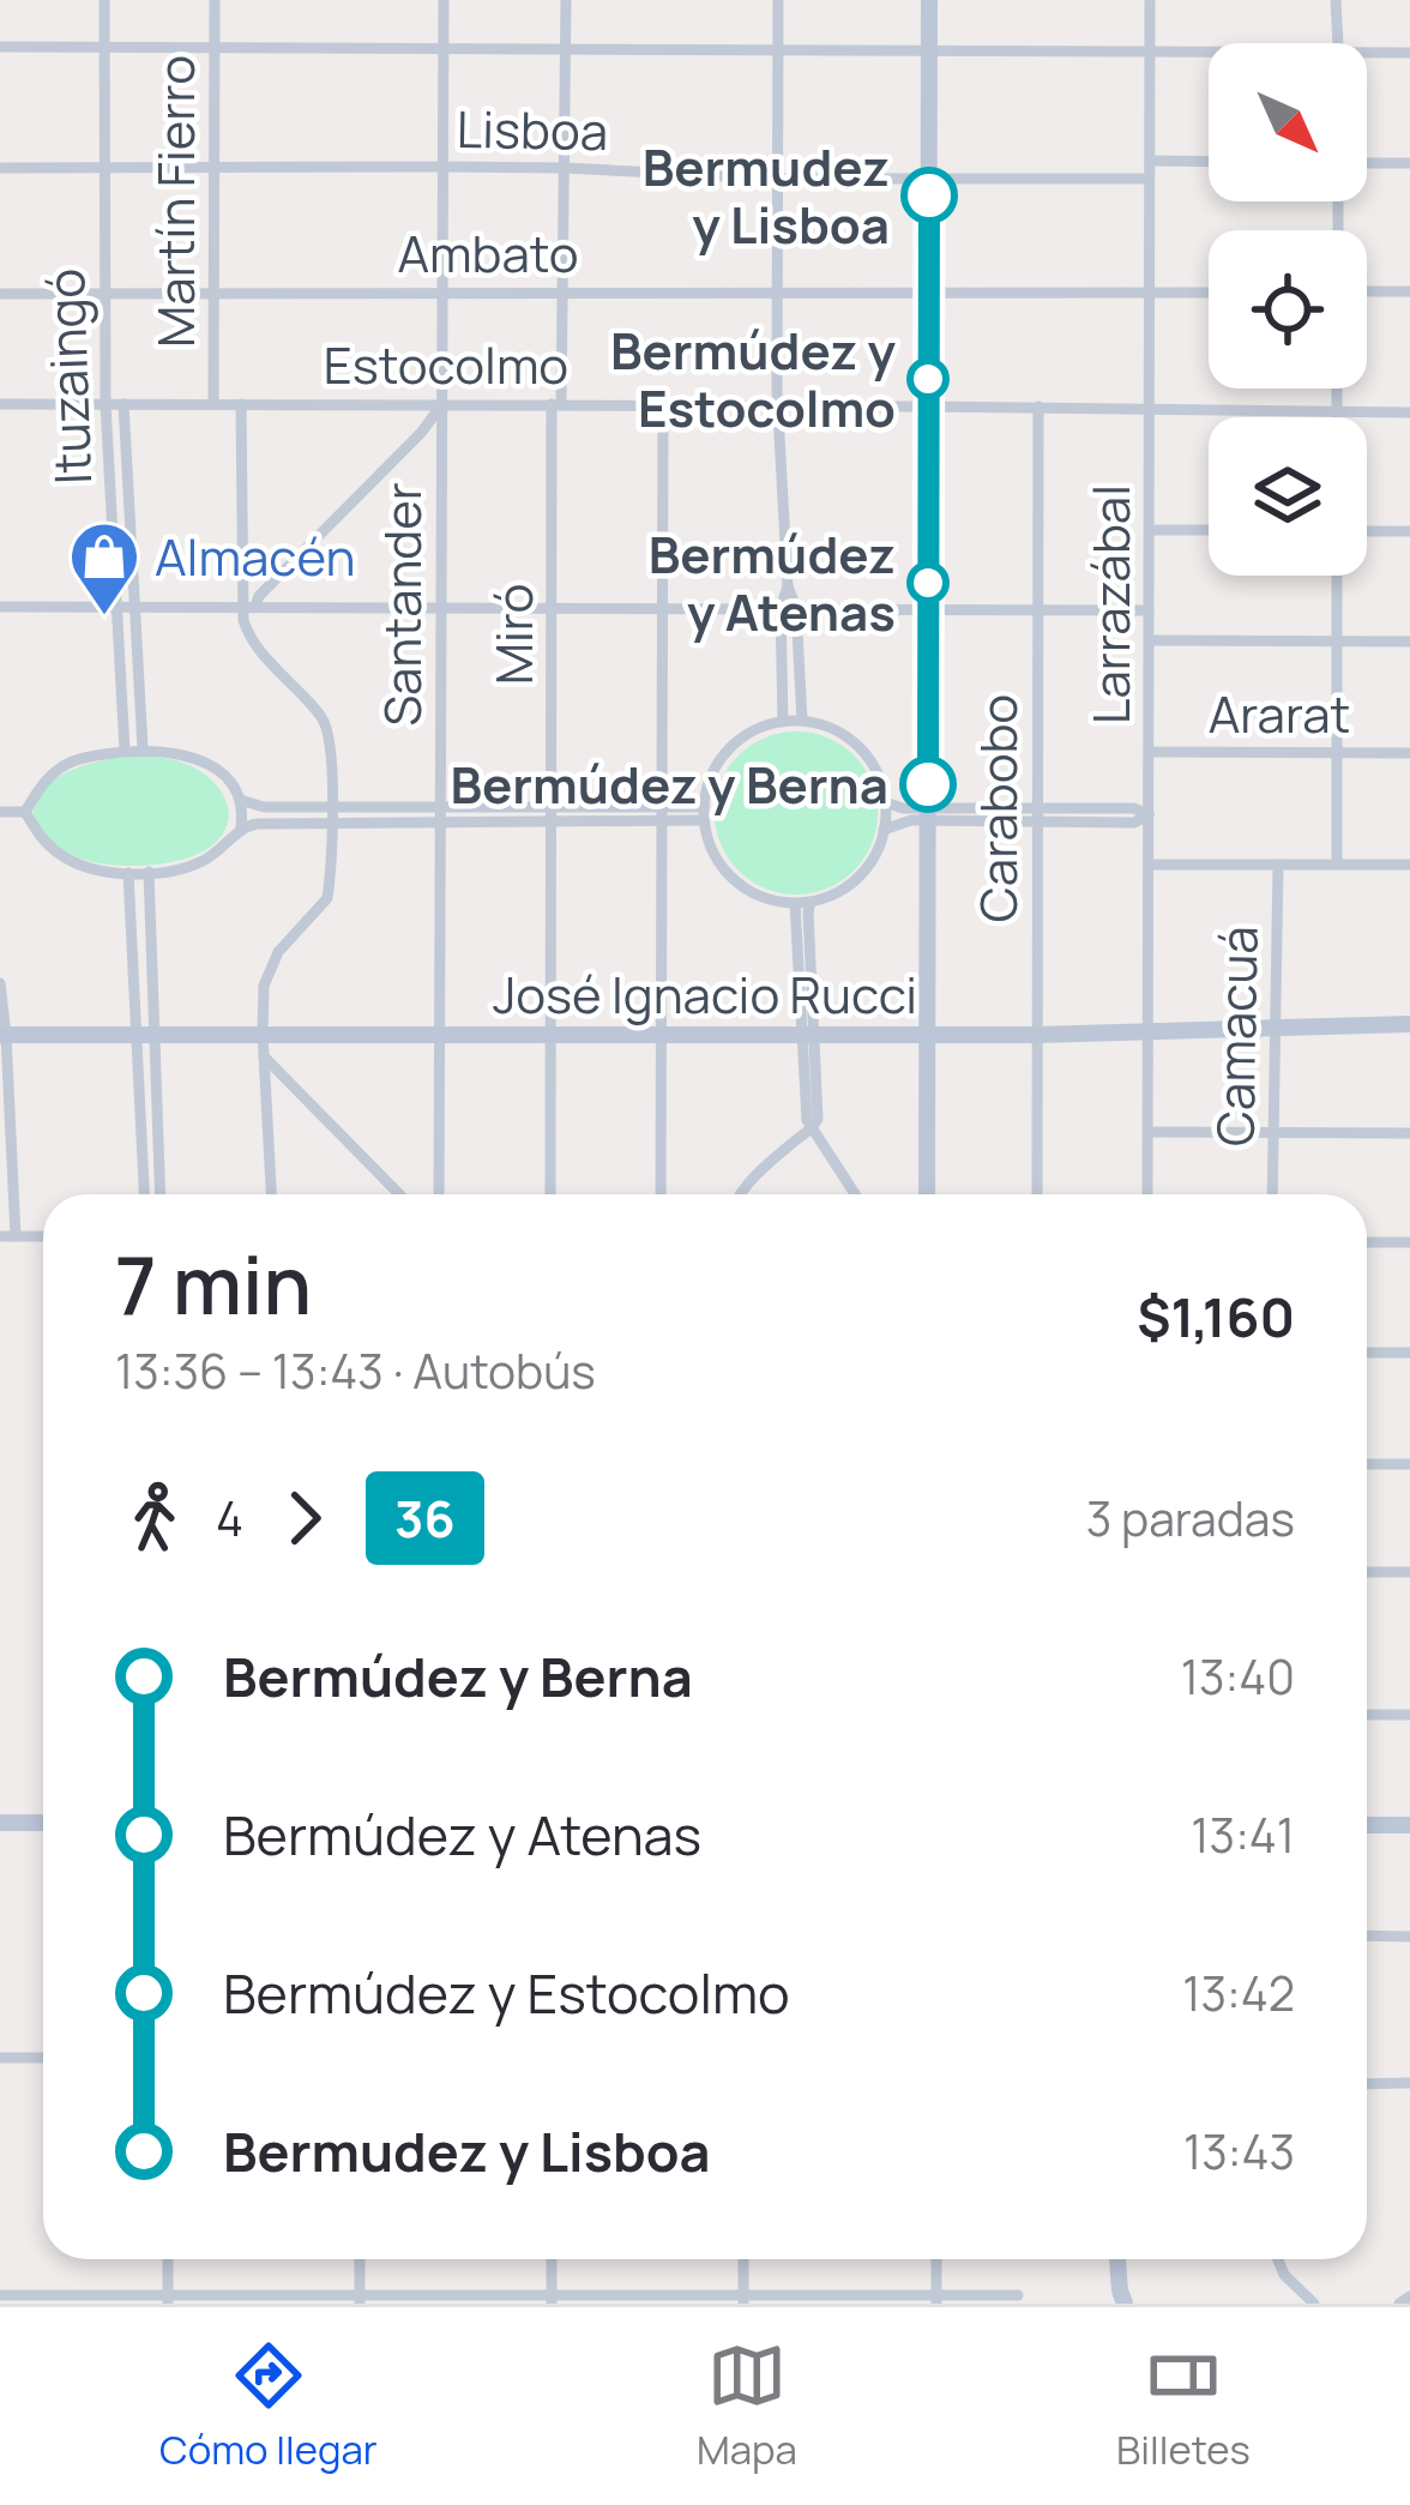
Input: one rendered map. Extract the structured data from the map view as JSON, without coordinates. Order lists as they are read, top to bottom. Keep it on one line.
{"streets":{"street":["Lisboa","Martín Fierro","Ambato","Estocolmo","Ituzaingó","Santander","Larrazábal","Miró","Ararat","Carabobo","José Ignacio Rucci","Camacuá"]},"crossings":[["Lisboa","Martín Fierro"],["Lisboa","Ituzaingó"],["Lisboa","Santander"],["Lisboa","Larrazábal"],["Lisboa","Miró"],["Martín Fierro","Ambato"],["Martín Fierro","Estocolmo"],["Martín Fierro","José Ignacio Rucci"],["Ambato","Ituzaingó"],["Ambato","Santander"],["Ambato","Larrazábal"],["Ambato","Miró"],["Estocolmo","Ituzaingó"],["Estocolmo","Santander"],["Estocolmo","Larrazábal"],["Estocolmo","Miró"],["Estocolmo","Carabobo"],["Santander","José Ignacio Rucci"],["Larrazábal","Ararat"],["Larrazábal","José Ignacio Rucci"],["Miró","José Ignacio Rucci"],["Carabobo","José Ignacio Rucci"],["José Ignacio Rucci","Camacuá"]],"places":{"other":["Bermudez y Lisboa","Bermúdez y Estocolmo","Bermúdez y Atenas","Bermúdez y Berna"],"shop":["Almacén"]},"lines":["bus line 36"],"north":"bottom right","page":{"heading":["7 min","13:36 – 13:43 · Autobús","$1,160"],"legs":["4","36","3 paradas"],"list":[{"name":"Bermúdez y Berna","value":"13:40"},{"name":"Bermúdez y Atenas","value":"13:41"},{"name":"Bermúdez y Estocolmo","value":"13:42"},{"name":"Bermudez y Lisboa","value":"13:43"}],"tabs":["Cómo llegar","Mapa","Billetes"]}}
